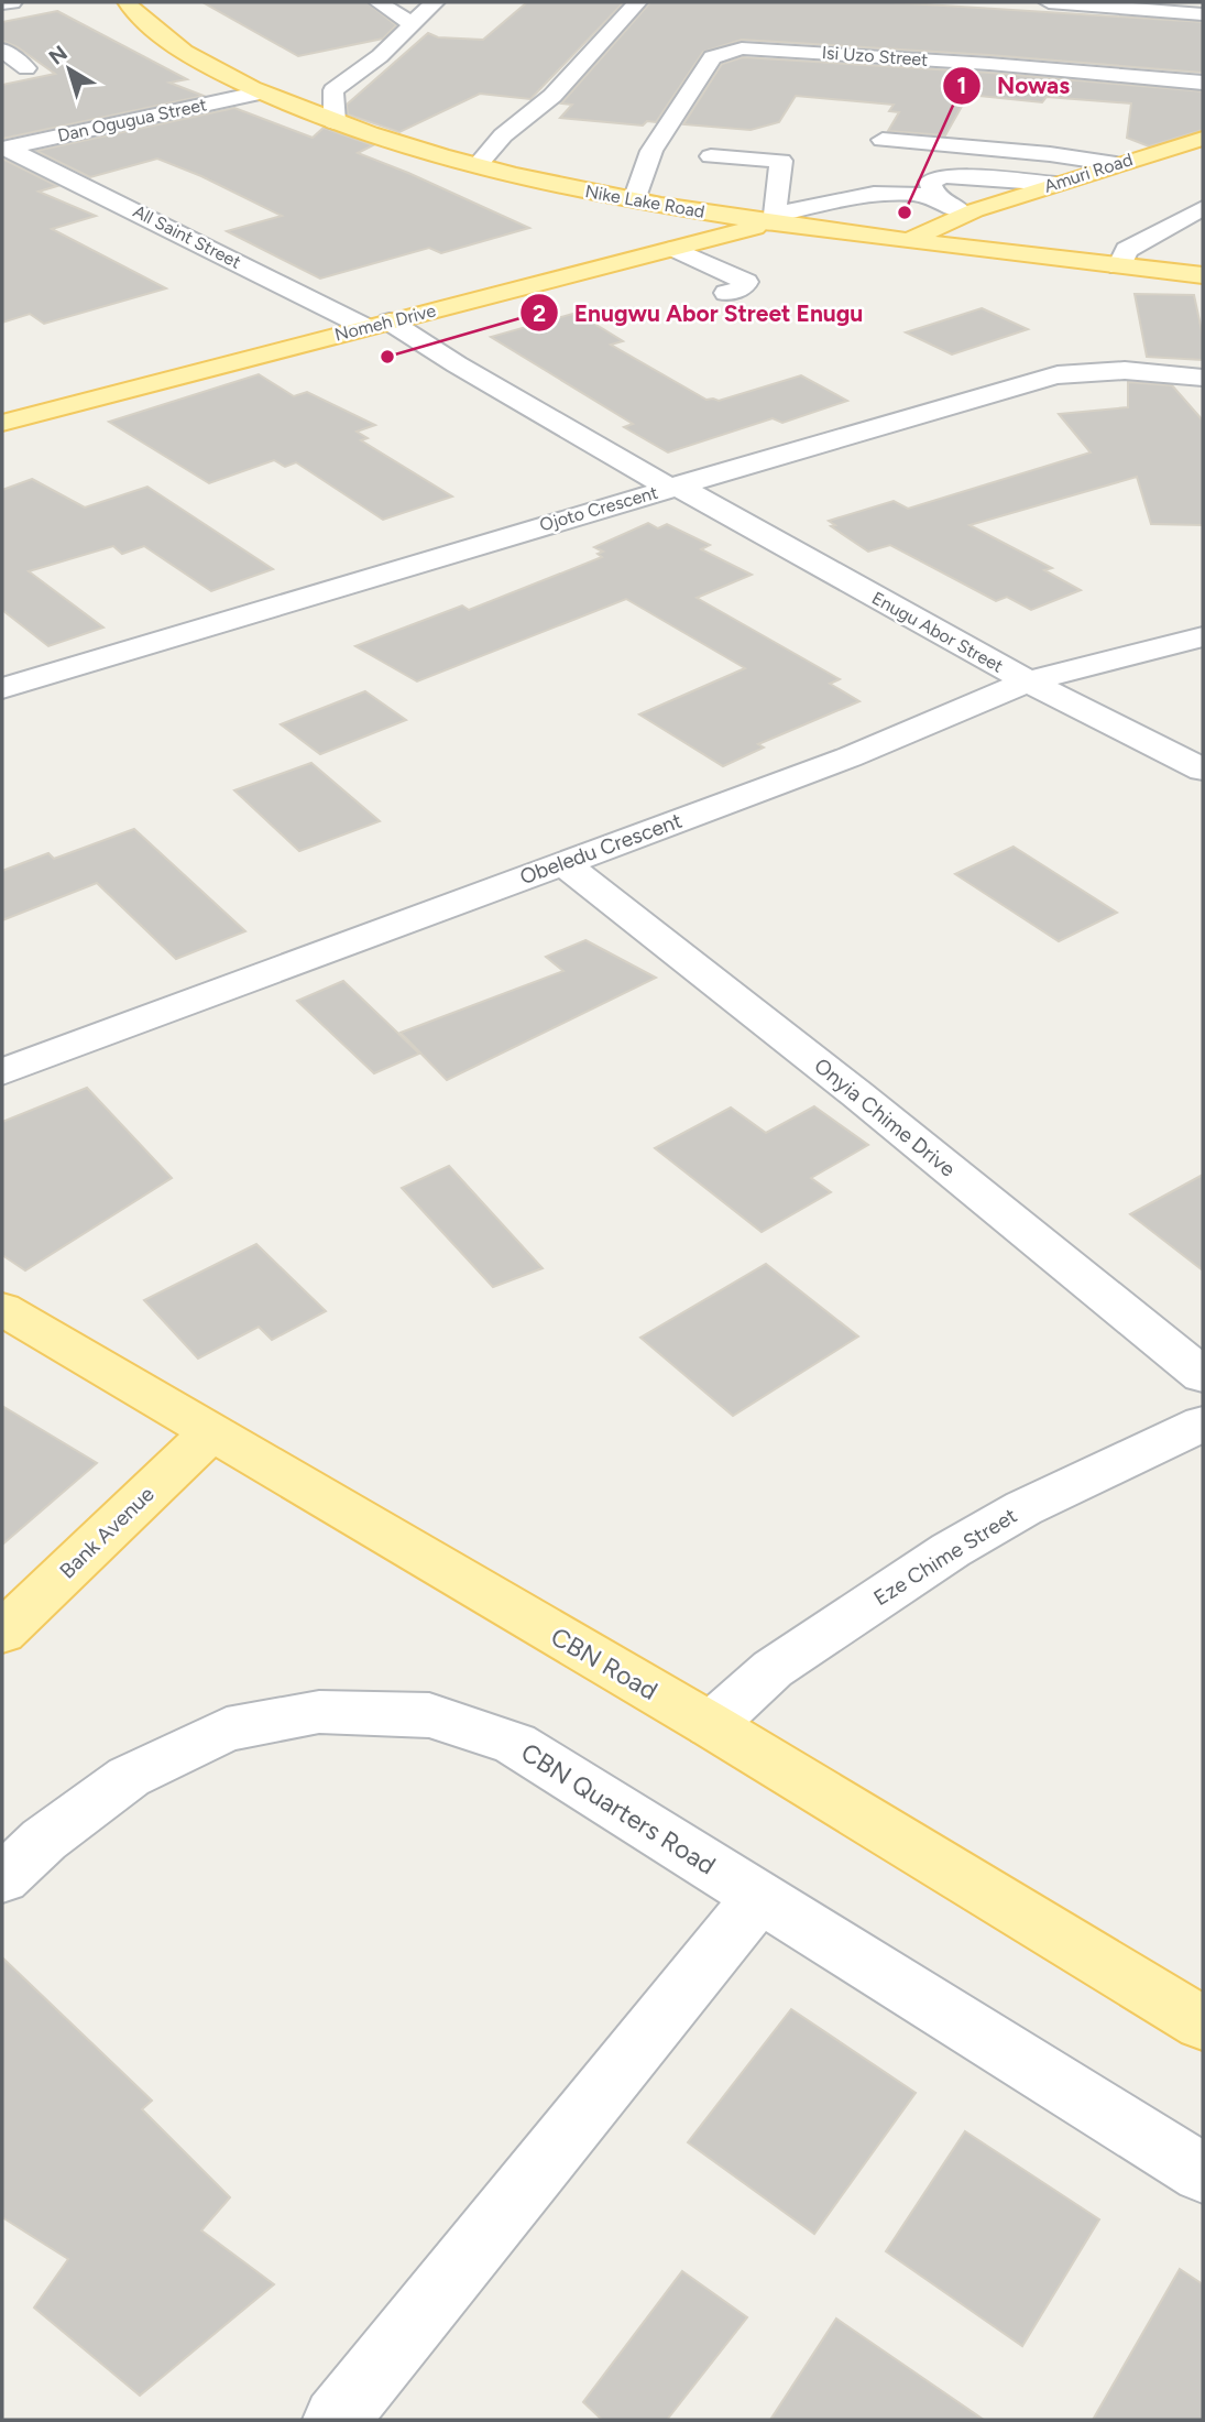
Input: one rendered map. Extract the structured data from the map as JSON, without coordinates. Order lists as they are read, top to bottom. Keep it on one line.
{"streets":{"main road":["Amuri Road","Nike Lake Road","Nomeh Drive","Bank Avenue","CBN Road"],"street":["Isi Uzo Street","Dan Ogugua Street","All Saint Street","Ojoto Crescent","Enugu Abor Street","Obeledu Crescent","Onyia Chime Drive","Eze Chime Street","CBN Quarters Road"]},"crossings":[["Isi Uzo Street","Nike Lake Road"],["Dan Ogugua Street","Nike Lake Road"],["Dan Ogugua Street","All Saint Street"],["Amuri Road","Nike Lake Road"],["Nike Lake Road","Nomeh Drive"],["All Saint Street","Nomeh Drive"],["All Saint Street","Ojoto Crescent"],["All Saint Street","Enugu Abor Street"],["Ojoto Crescent","Enugu Abor Street"],["Enugu Abor Street","Obeledu Crescent"],["Obeledu Crescent","Onyia Chime Drive"],["Bank Avenue","CBN Road"],["Eze Chime Street","CBN Road"]],"places":["Nowas","Enugwu Abor Street Enugu"],"north":"top left"}
